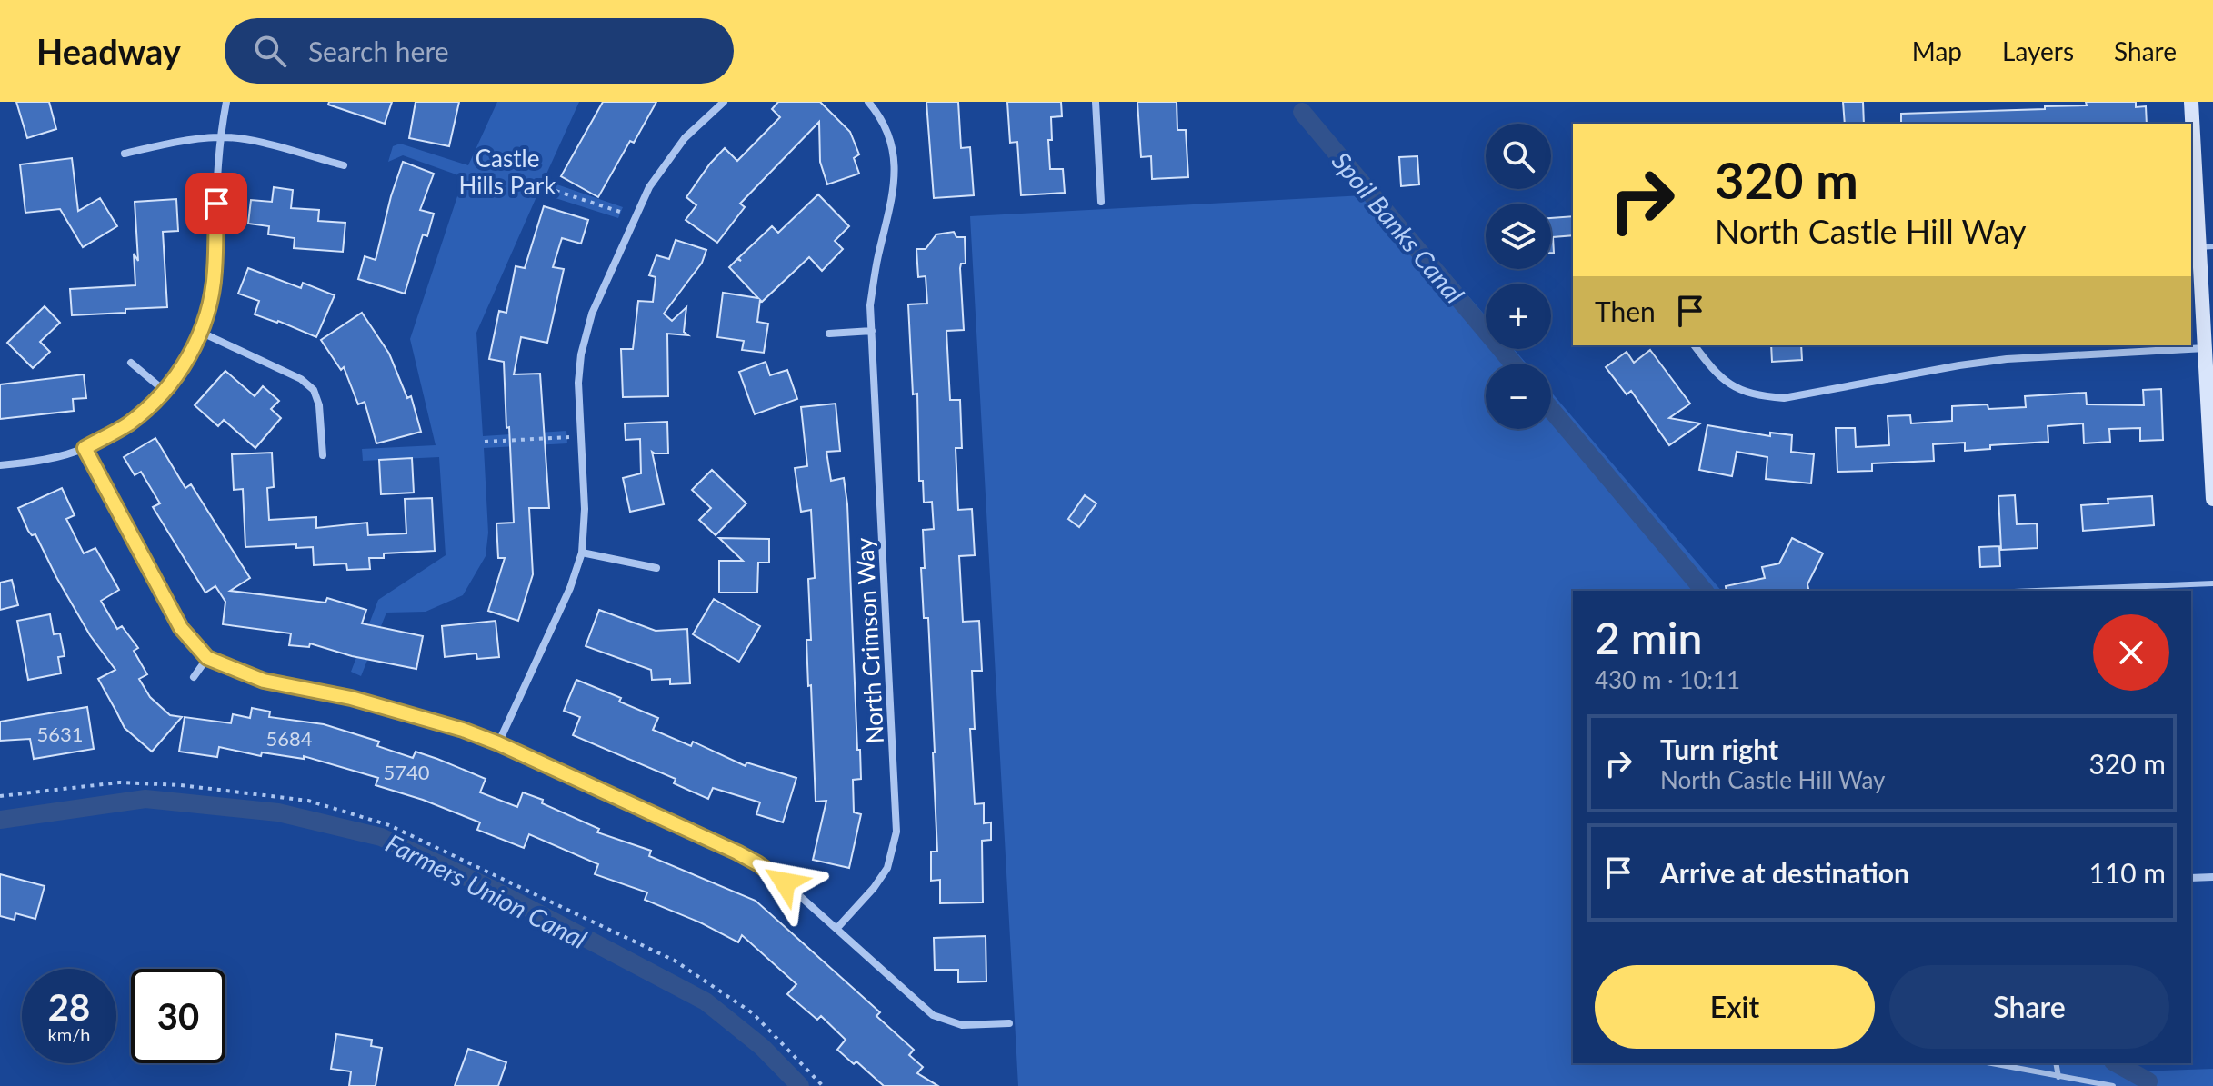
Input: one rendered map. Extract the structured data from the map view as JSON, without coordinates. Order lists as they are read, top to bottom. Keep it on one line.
{"streets":{"street":["North Crimson Way"]},"water":["Spoil Banks Canal","Farmers Union Canal"],"parks":["Castle Hills Park"],"house_numbers":["5631","5684","5740"],"page":{"header":"Headway","search":"Search here","nav":["Map","Layers","Share"],"map_buttons":["+","−"],"turn":["320 m","North Castle Hill Way"],"then":"Then","heading":["2 min","430 m · 10:11"],"list":[{"name":"Turn right","note":"North Castle Hill Way","value":"320 m"},{"name":"Arrive at destination","value":"110 m"}],"buttons":["Exit","Share"],"speed":"28 km/h","limit":"30"}}
